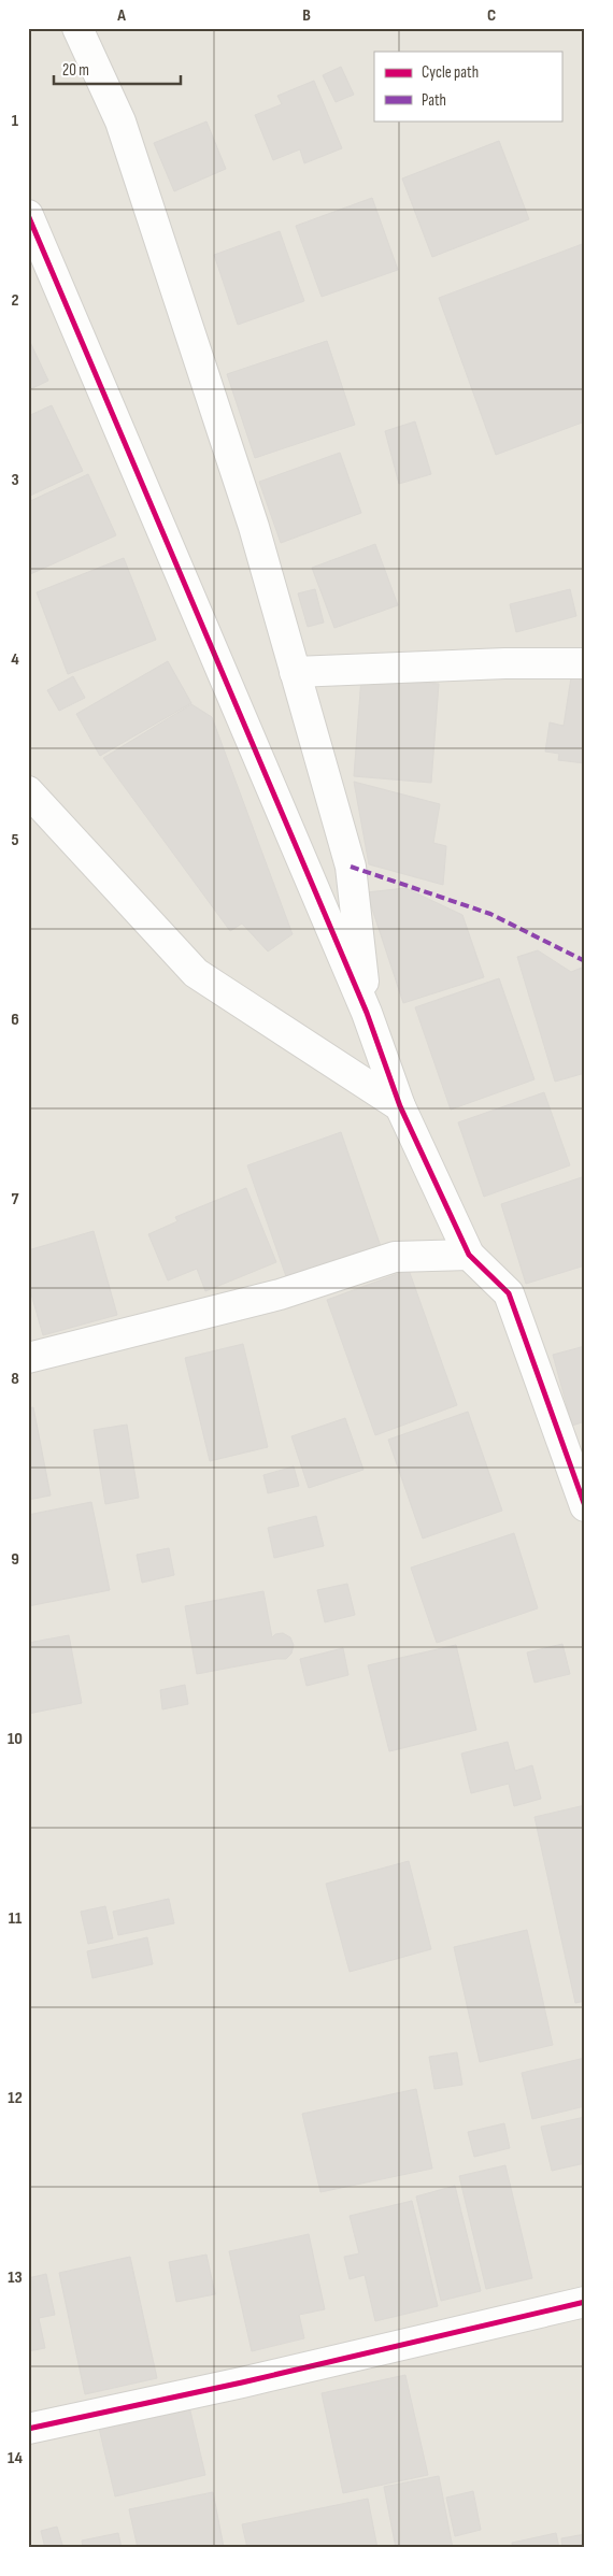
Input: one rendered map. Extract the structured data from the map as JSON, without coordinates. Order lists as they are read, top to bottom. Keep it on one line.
{"legend":["Cycle path","Path"],"scale_bar":"20 m","grid":{"columns":["A","B","C"],"rows":["1","2","3","4","5","6","7","8","9","10","11","12","13","14"]}}
